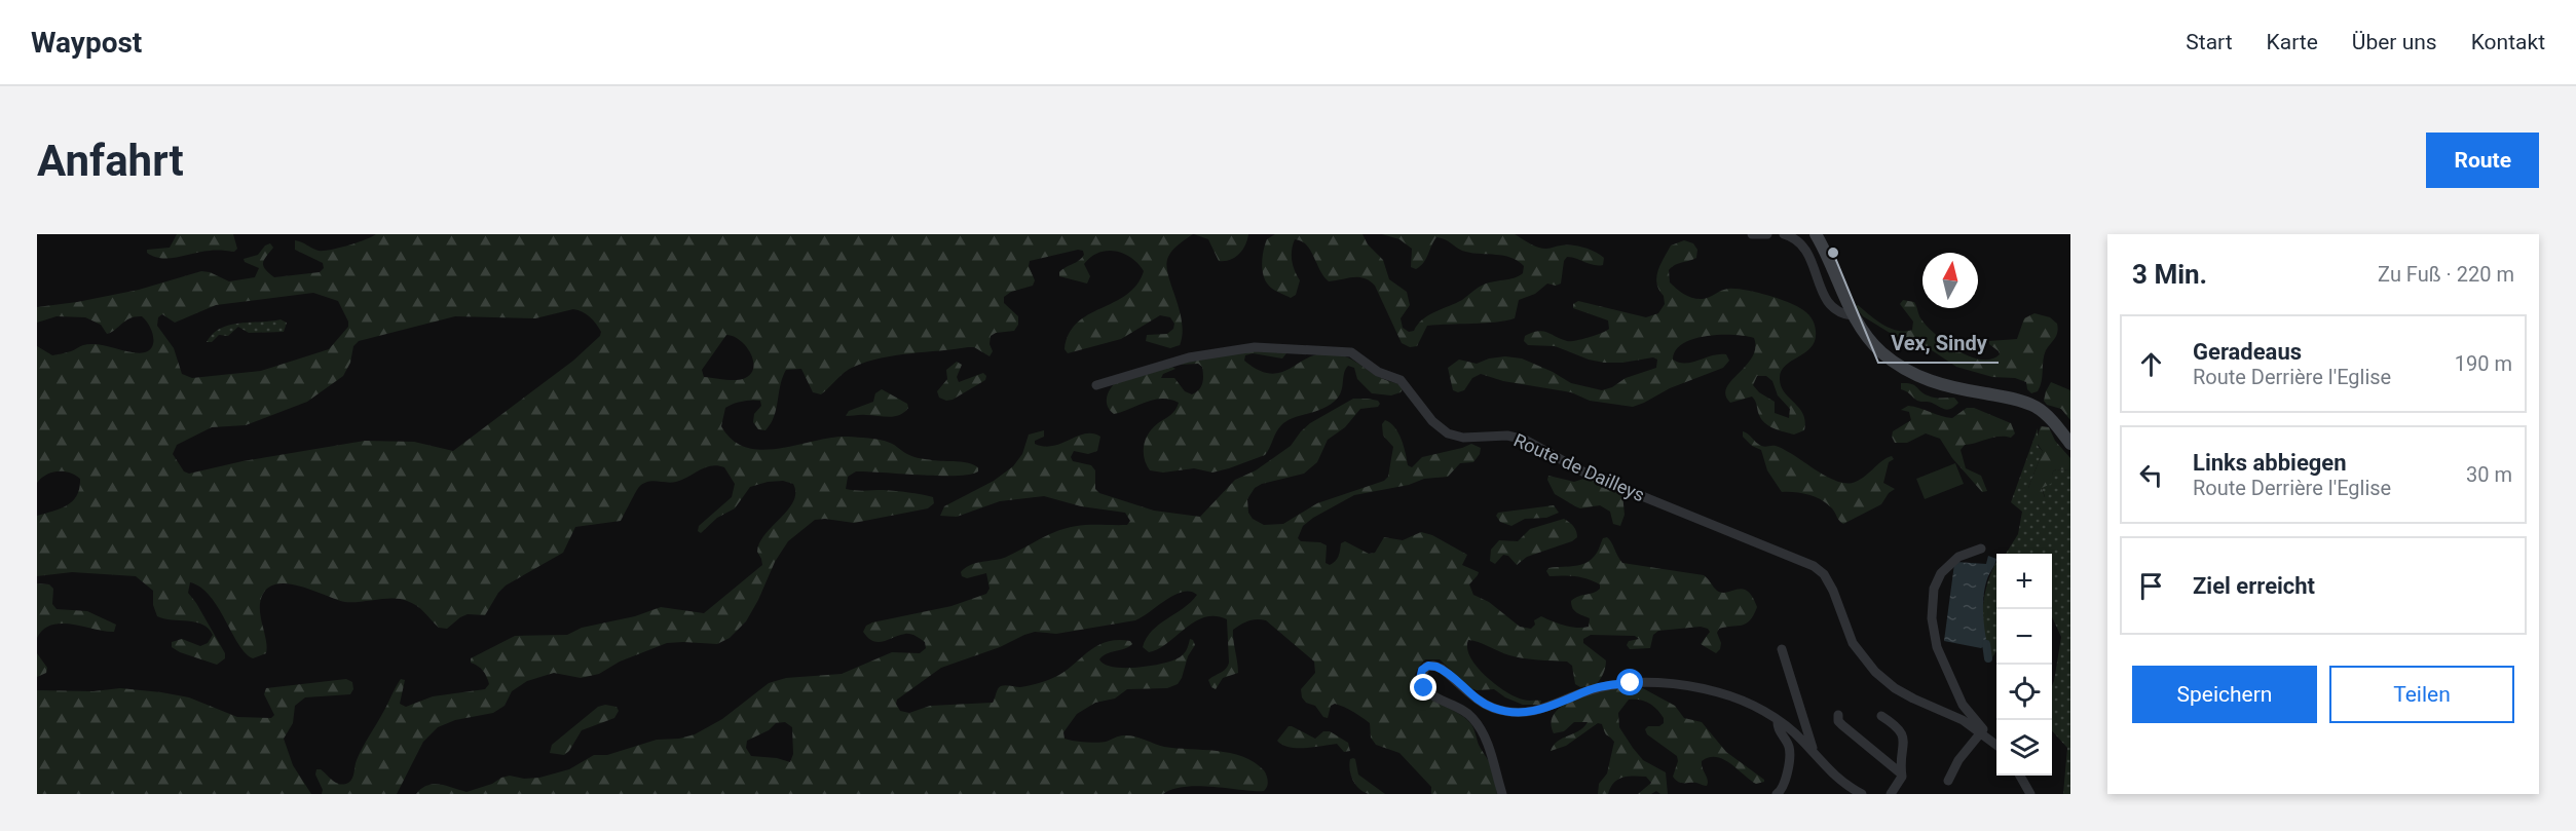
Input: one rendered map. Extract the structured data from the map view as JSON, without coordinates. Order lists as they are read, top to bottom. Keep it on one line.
{"streets":{"street":["Route de Dailleys"]},"places":["Vex, Sindy"],"north":"top","page":{"header":"Waypost","nav":["Start","Karte","Über uns","Kontakt"],"buttons":["Route",["Speichern","Teilen"]],"title":"Anfahrt","heading":["3 Min.","Zu Fuß · 220 m"],"list":[["Geradeaus","Route Derrière l'Eglise","190 m"],["Links abbiegen","Route Derrière l'Eglise","30 m"],"Ziel erreicht"],"map_buttons":["+","−"]}}
